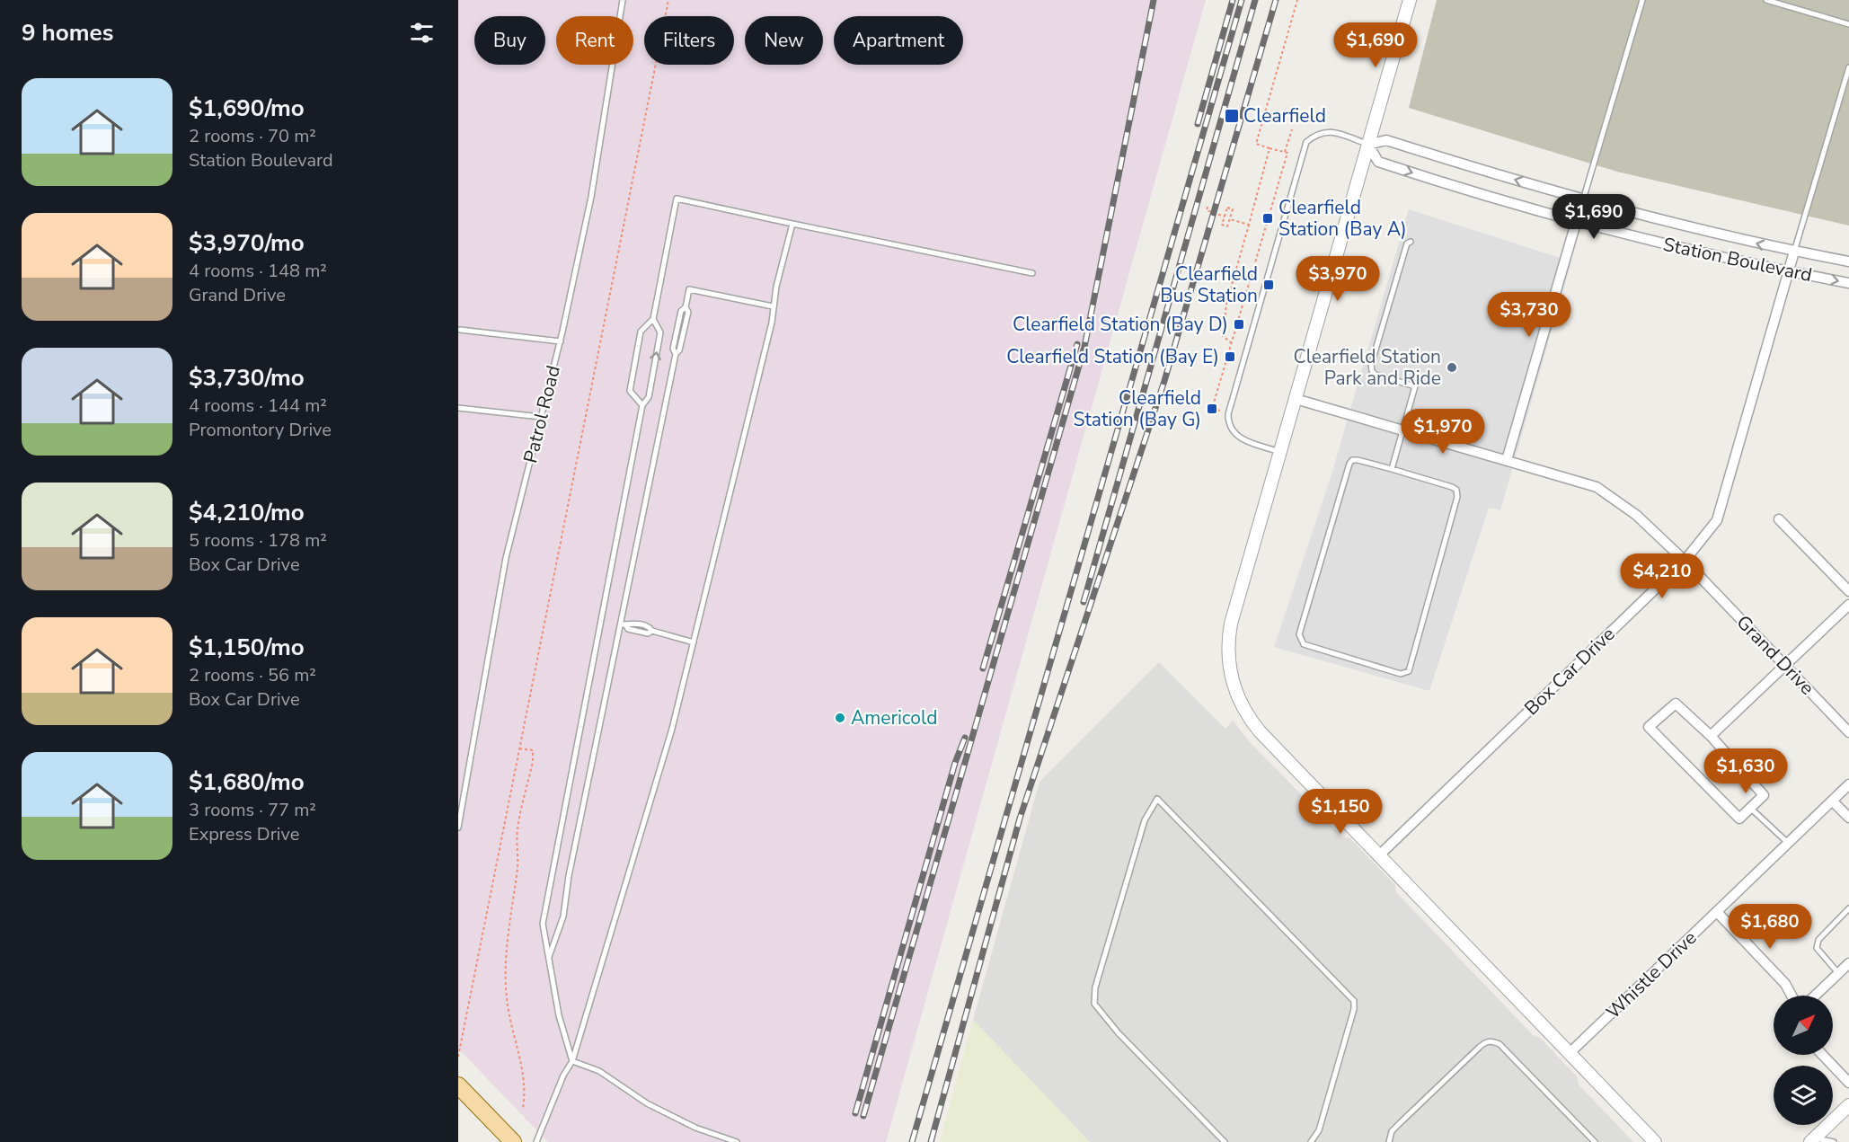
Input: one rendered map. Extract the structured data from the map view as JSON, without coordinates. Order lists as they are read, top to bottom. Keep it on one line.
{"streets":{"street":["Station Boulevard","Grand Drive","Box Car Drive","Whistle Drive"],"lane":["Patrol Road"]},"crossings":[["Station Boulevard","Box Car Drive"],["Grand Drive","Box Car Drive"]],"places":{"transit":["Clearfield","Clearfield Station (Bay A)","Clearfield Bus Station","Clearfield Station (Bay D)","Clearfield Station (Bay E)","Clearfield Station (Bay G)"],"other":["Clearfield Station Park and Ride","Americold"]},"north":"top right","page":{"heading":"9 homes","chip":["Buy","Rent","Filters","New","Apartment"],"price":["$1,690","$1,690","$3,970","$3,730","$1,970","$4,210","$1,630","$1,150","$1,680"],"list":[{"name":"$1,690/mo","note":"2 rooms · 70 m² · Station Boulevard"},{"name":"$3,970/mo","note":"4 rooms · 148 m² · Grand Drive"},{"name":"$3,730/mo","note":"4 rooms · 144 m² · Promontory Drive"},{"name":"$4,210/mo","note":"5 rooms · 178 m² · Box Car Drive"},{"name":"$1,150/mo","note":"2 rooms · 56 m² · Box Car Drive"},{"name":"$1,680/mo","note":"3 rooms · 77 m² · Express Drive"}]}}
